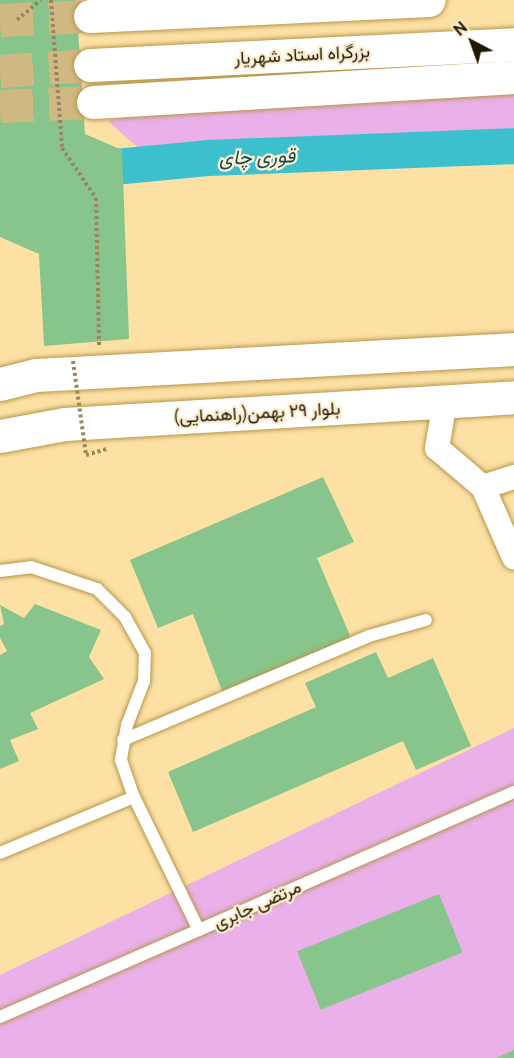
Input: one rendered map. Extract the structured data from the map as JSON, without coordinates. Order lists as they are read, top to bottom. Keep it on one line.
{"streets":{"main road":["بزرگراه استاد شهریار","بلوار ٢٩ بهمن(راهنمایی)"],"lane":["مرتضی جابری"]},"water":["قوری چای"],"north":"top left"}
